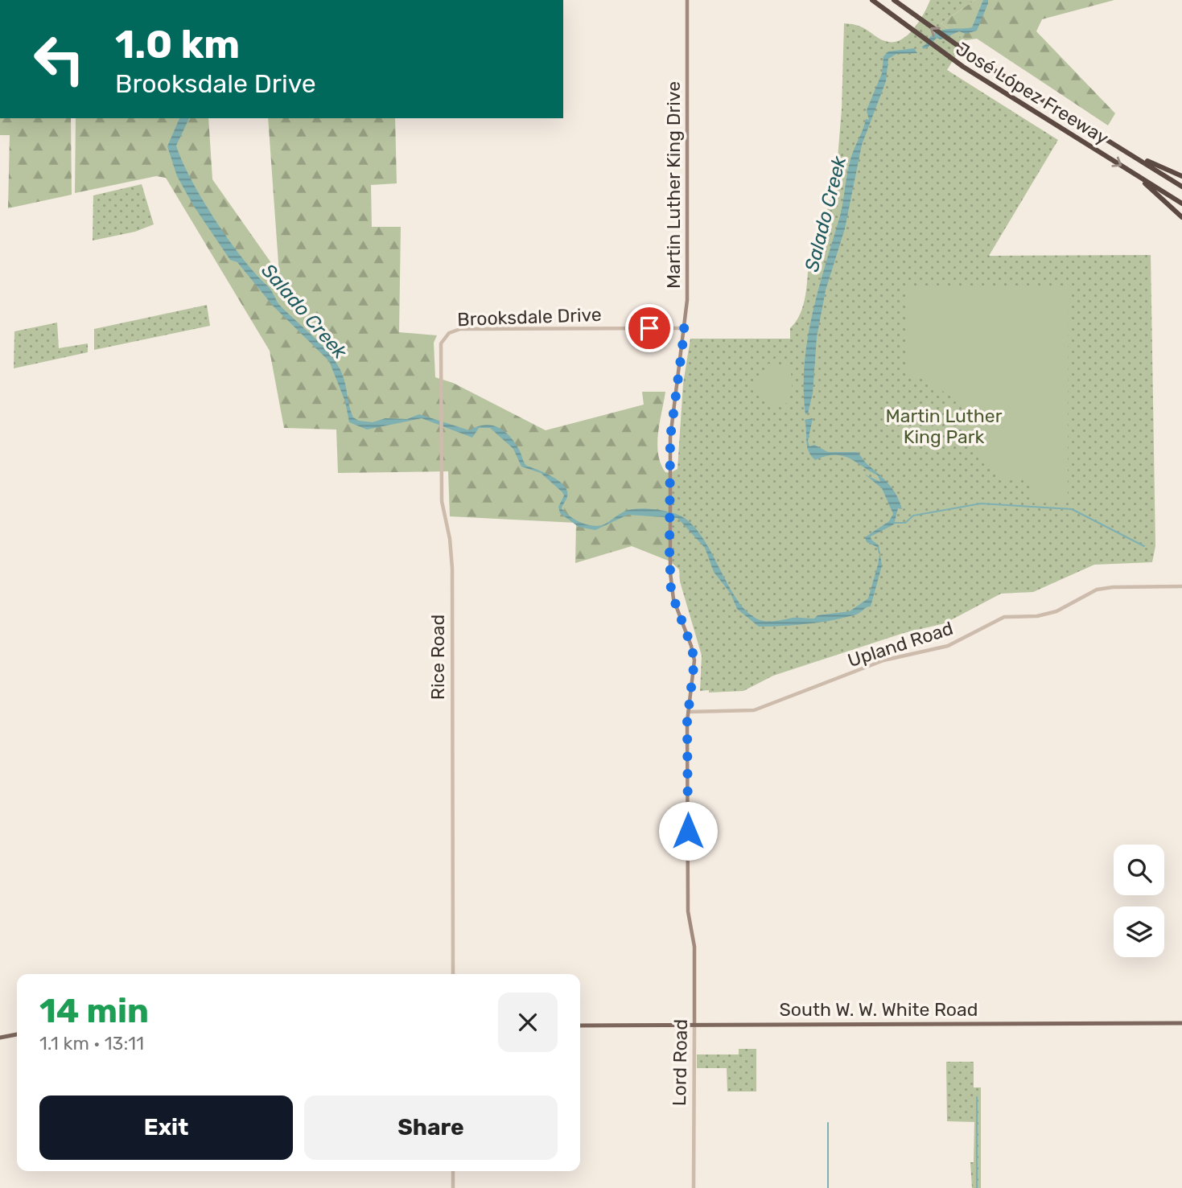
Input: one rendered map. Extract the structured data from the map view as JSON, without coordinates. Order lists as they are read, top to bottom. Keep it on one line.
{"streets":{"highway":["José López Freeway"],"main road":["Martin Luther King Drive","South W. W. White Road","Lord Road"],"street":["Brooksdale Drive","Upland Road","Rice Road"]},"crossings":[["Martin Luther King Drive","Brooksdale Drive"],["Martin Luther King Drive","Upland Road"],["Martin Luther King Drive","Lord Road"],["Brooksdale Drive","Rice Road"],["South W. W. White Road","Lord Road"]],"water":["Salado Creek"],"parks":["Martin Luther King Park"],"page":{"turn":["1.0 km","Brooksdale Drive"],"heading":["14 min","1.1 km · 13:11"],"buttons":["Exit","Share"]}}
